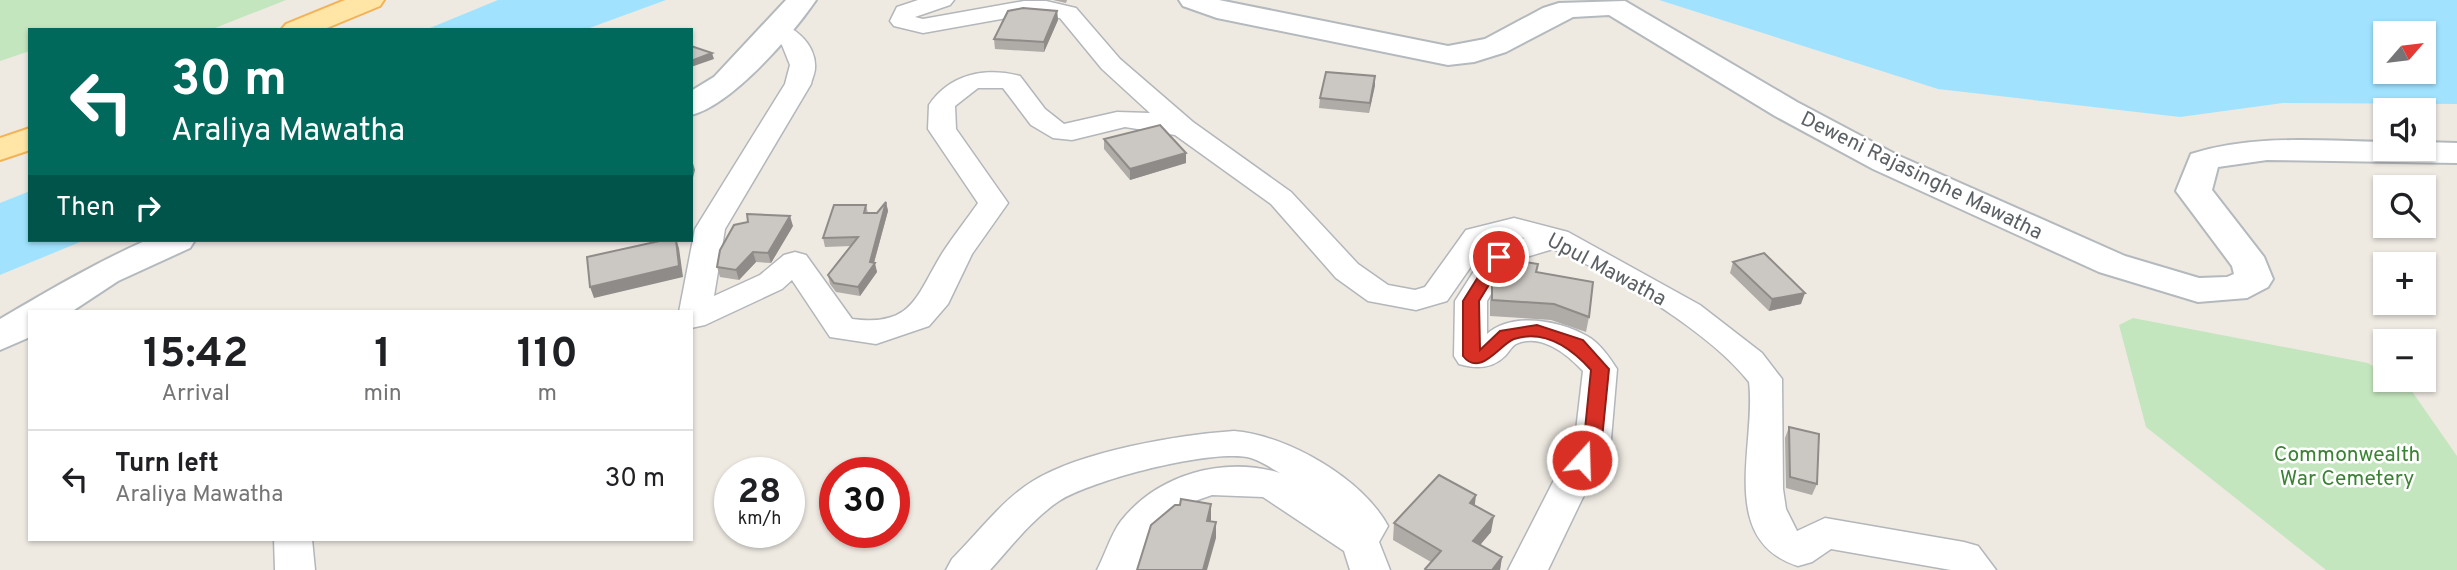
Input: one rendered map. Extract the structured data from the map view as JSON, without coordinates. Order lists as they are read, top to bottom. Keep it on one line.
{"streets":{"street":["Deweni Rajasinghe Mawatha","Upul Mawatha"]},"parks":["Commonwealth War Cemetery"],"north":"top right","page":{"map_buttons":["+","−"],"turn":["30 m","Araliya Mawatha"],"then":"Then","eta":["15:42","Arrival","1","min","110","m"],"list":[{"name":"Turn left","note":"Araliya Mawatha","value":"30 m"}],"speed":"28 km/h","limit":"30"}}
